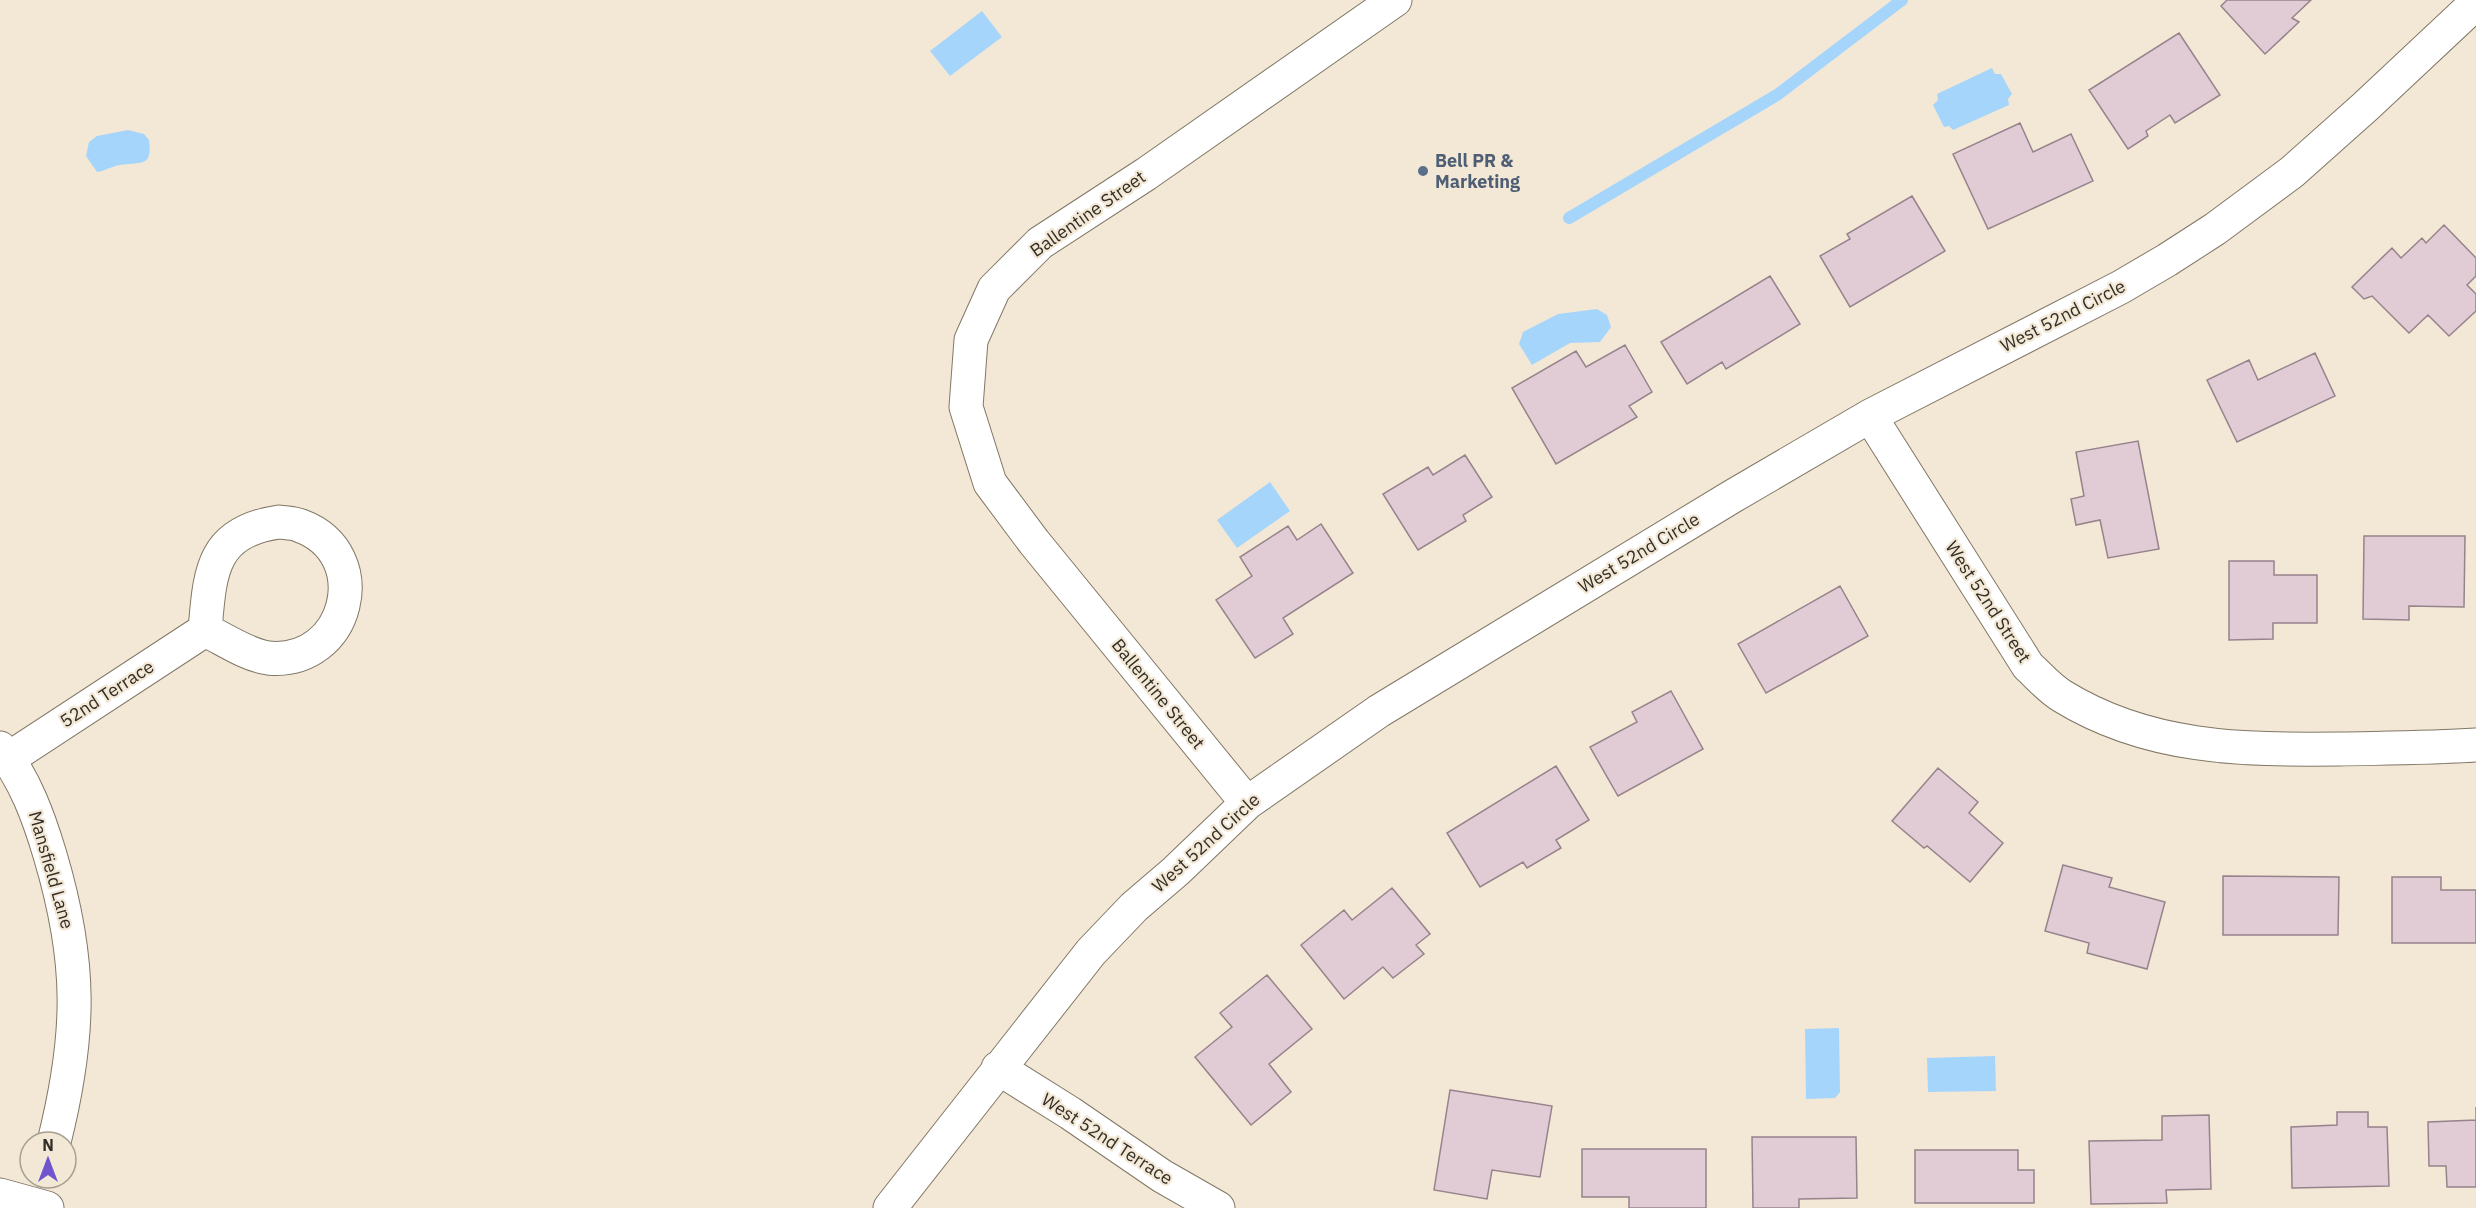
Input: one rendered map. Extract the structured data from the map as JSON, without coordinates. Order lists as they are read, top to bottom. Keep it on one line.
{"streets":{"street":["Ballentine Street","West 52nd Circle","West 52nd Street","52nd Terrace","Mansfield Lane","West 52nd Terrace"]},"crossings":[["Ballentine Street","West 52nd Circle"],["West 52nd Circle","West 52nd Street"],["West 52nd Circle","West 52nd Terrace"],["52nd Terrace","Mansfield Lane"]],"places":["Bell PR & Marketing"],"north":"top"}
